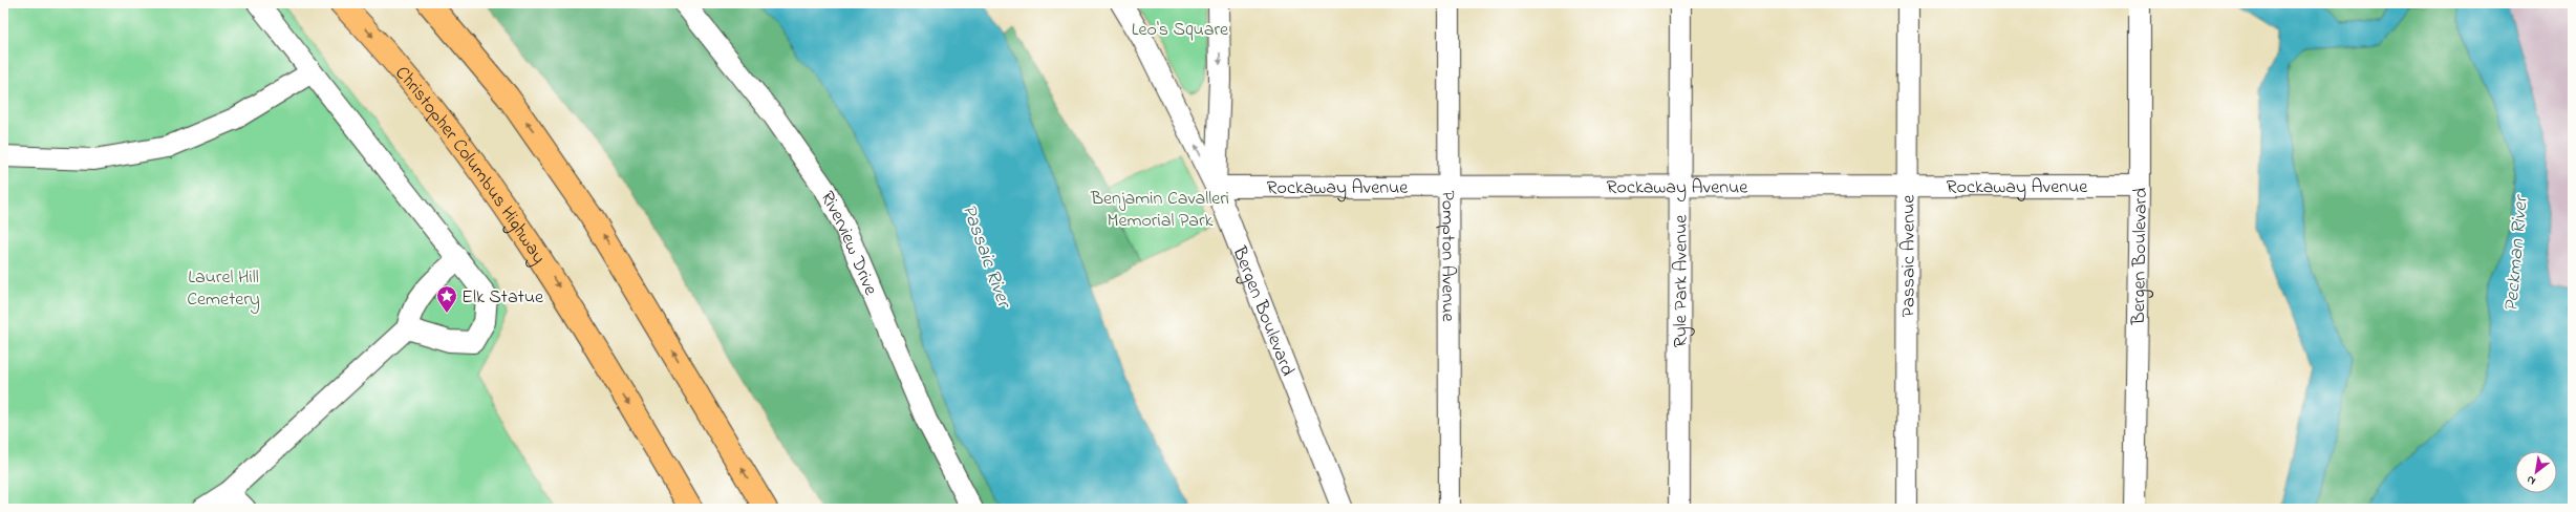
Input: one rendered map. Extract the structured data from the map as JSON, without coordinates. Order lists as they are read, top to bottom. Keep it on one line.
{"streets":{"highway":["Christopher Columbus Highway"],"street":["Rockaway Avenue","Riverview Drive","Pompton Avenue","Passaic Avenue","Bergen Boulevard","Ryle Park Avenue"]},"crossings":[["Rockaway Avenue","Pompton Avenue"],["Rockaway Avenue","Passaic Avenue"],["Rockaway Avenue","Bergen Boulevard"],["Rockaway Avenue","Ryle Park Avenue"]],"water":["Peckman River","Passaic River"],"parks":["Leo's Square","Benjamin Cavalleri Memorial Park","Laurel Hill Cemetery"],"places":{"place":["Elk Statue"]},"north":"bottom left"}
